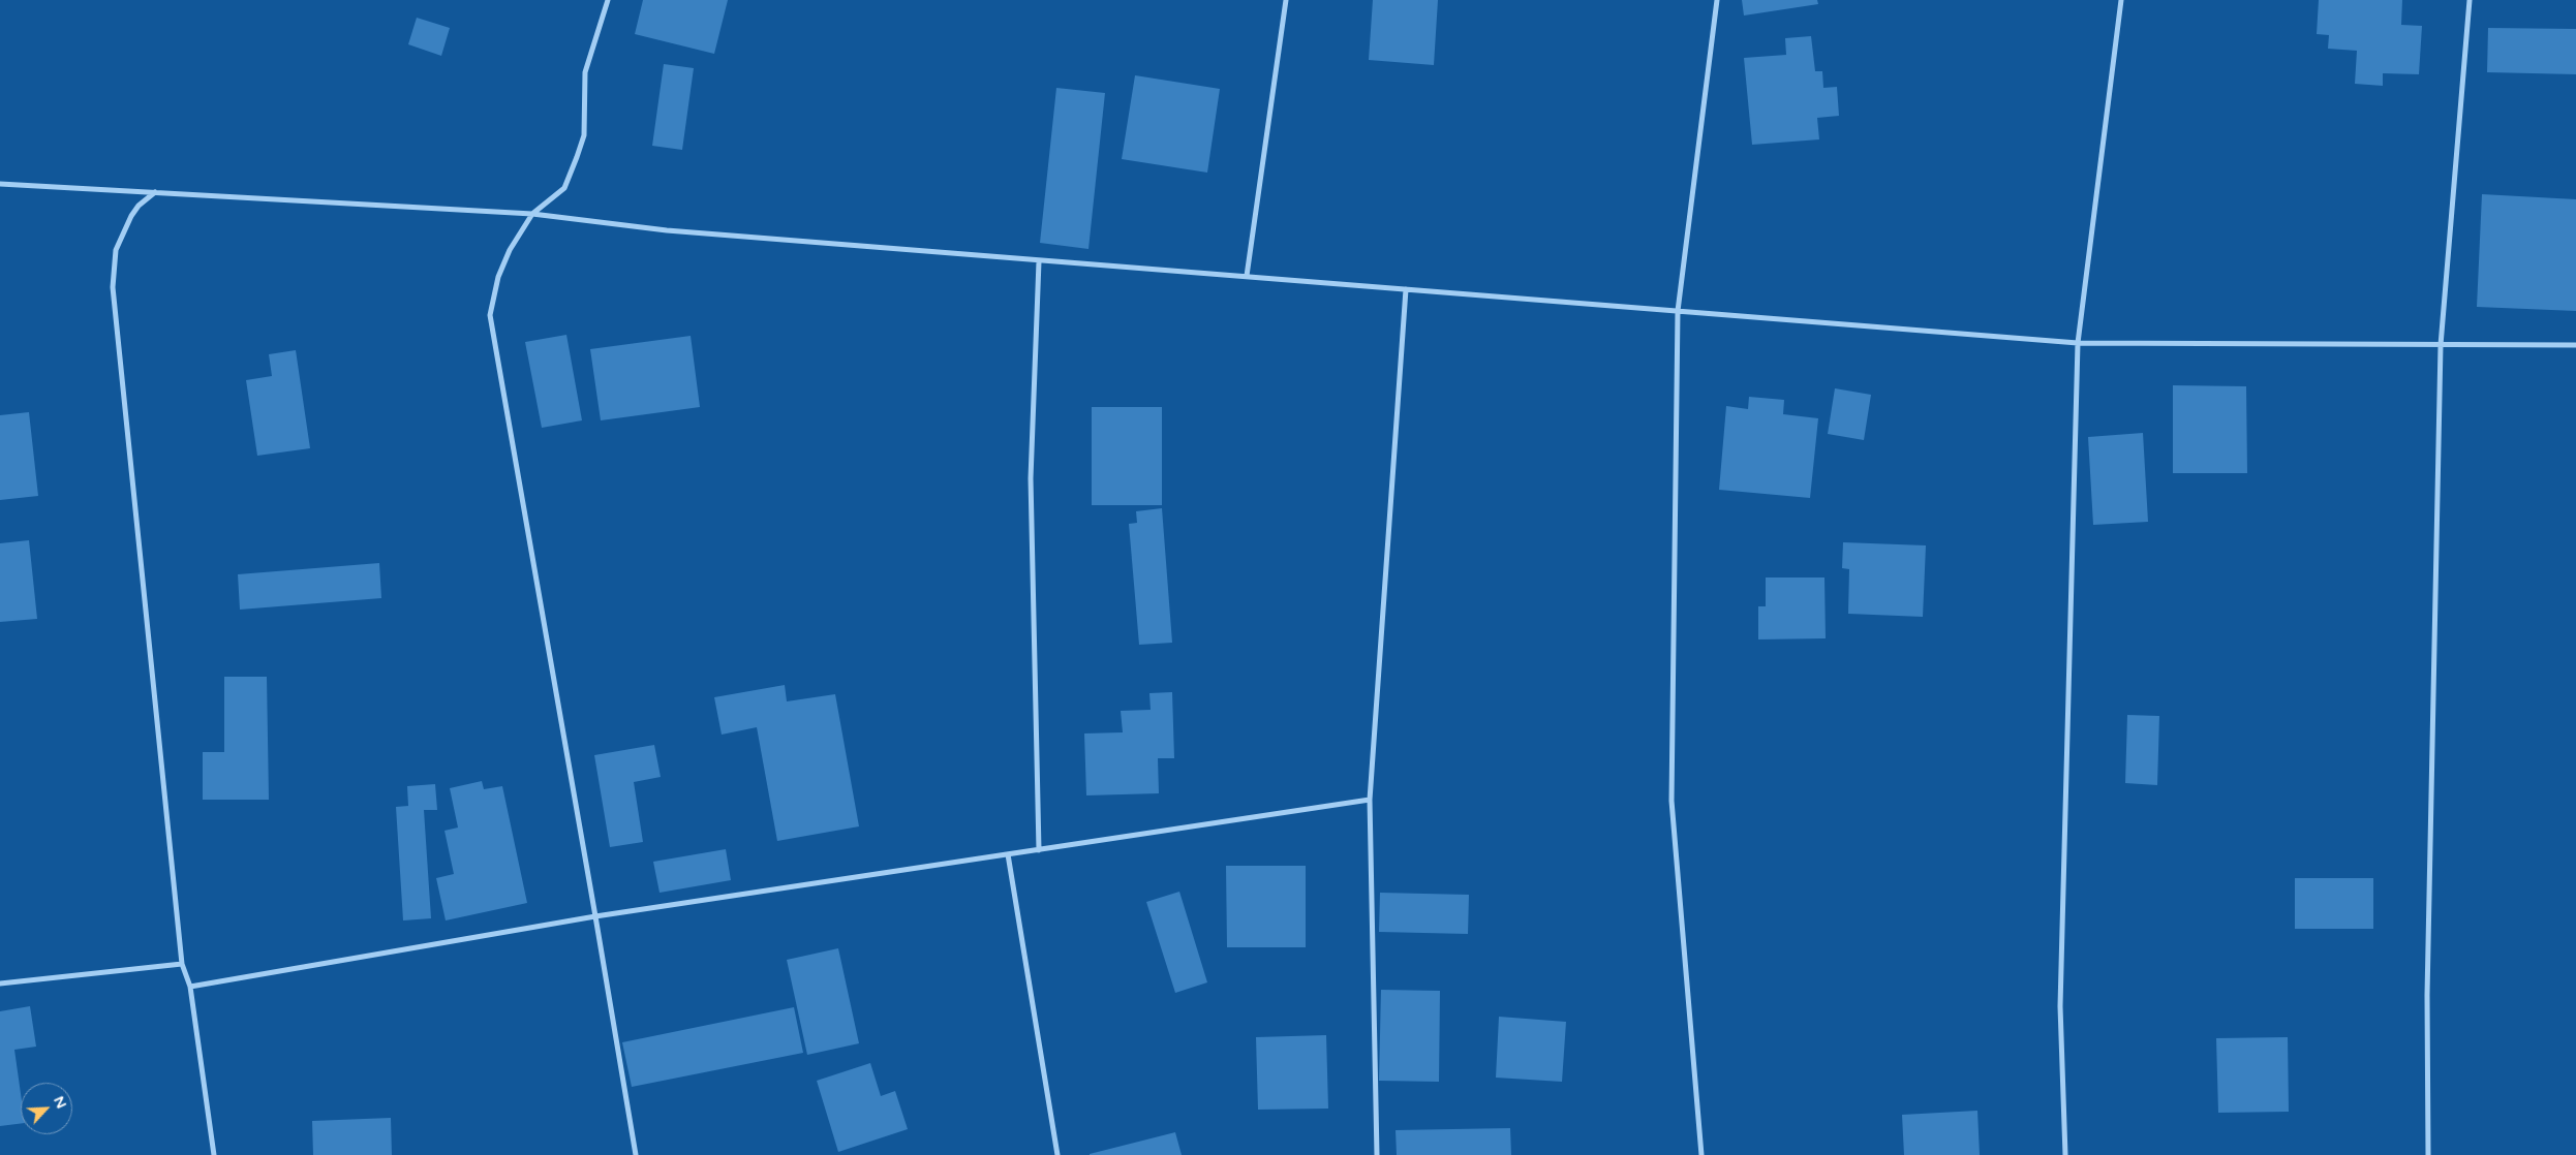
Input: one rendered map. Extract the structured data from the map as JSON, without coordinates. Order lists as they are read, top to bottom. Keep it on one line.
{"north":"top right"}
